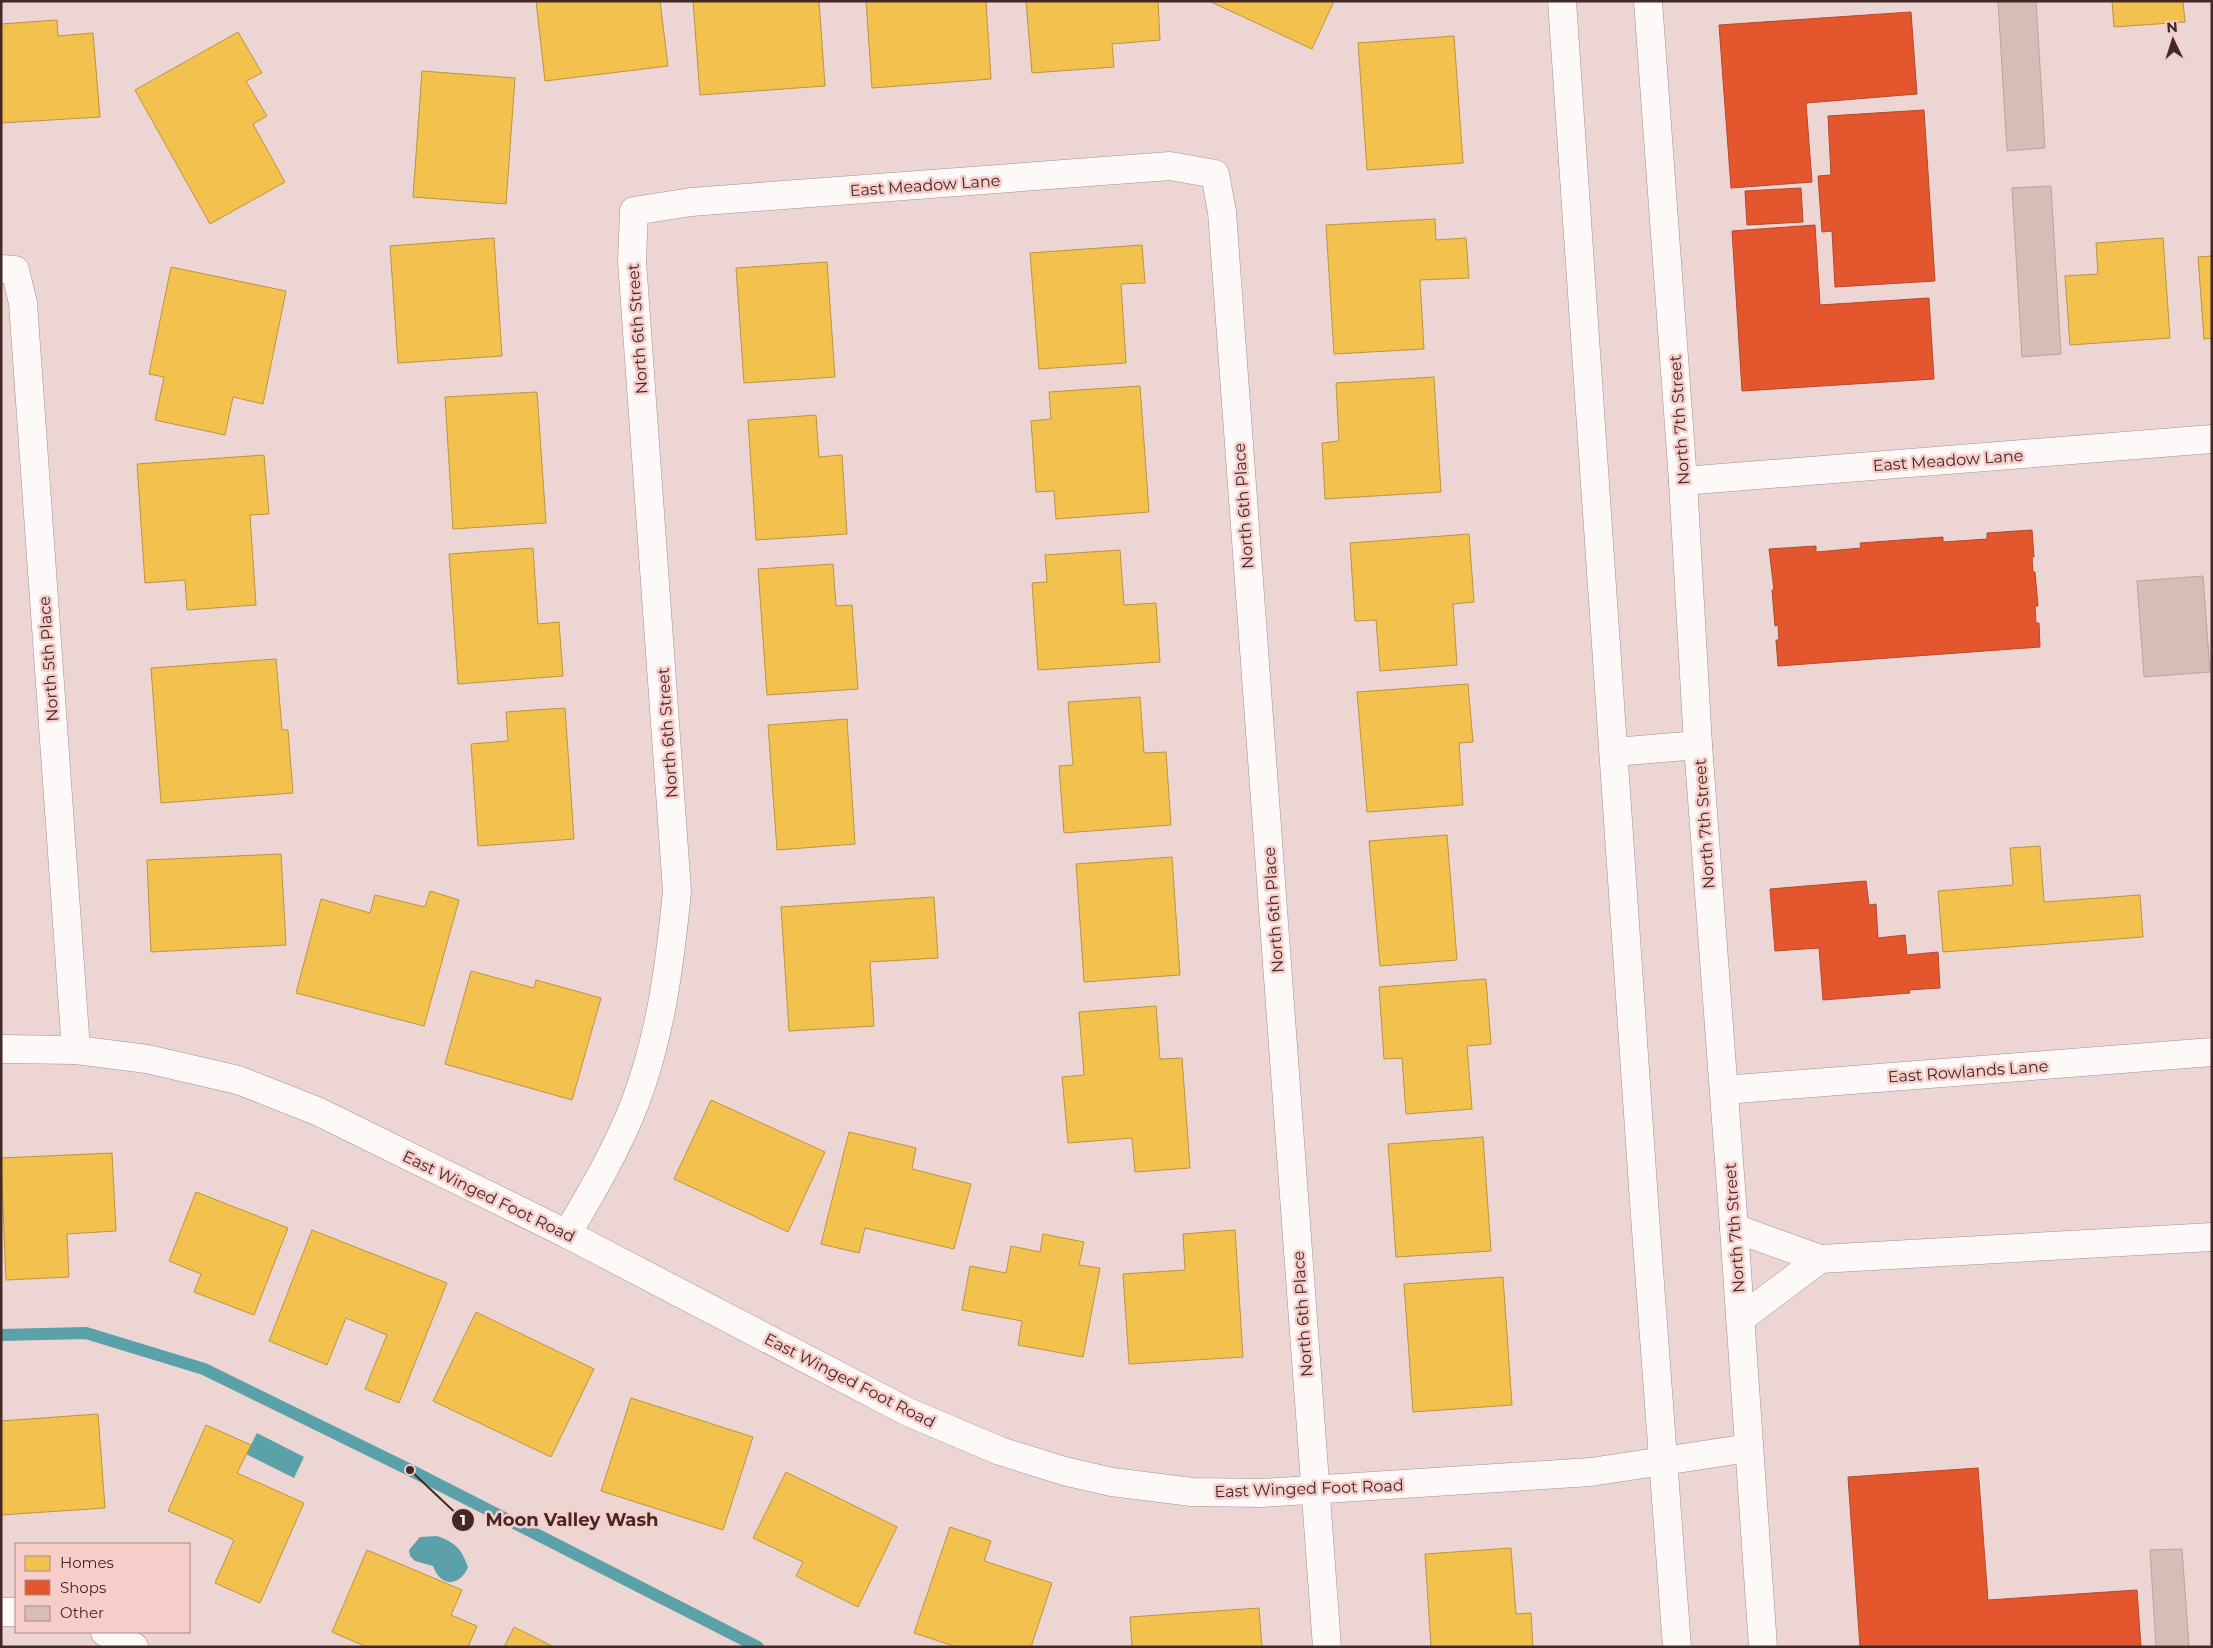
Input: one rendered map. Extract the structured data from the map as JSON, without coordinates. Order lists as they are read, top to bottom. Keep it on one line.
{"streets":{"street":["East Meadow Lane","North 6th Street","North 7th Street","North 6th Place","North 5th Place","East Rowlands Lane","East Winged Foot Road"]},"crossings":[["East Meadow Lane","North 6th Street"],["East Meadow Lane","North 7th Street"],["East Meadow Lane","North 6th Place"],["North 6th Street","East Winged Foot Road"],["North 7th Street","East Rowlands Lane"],["North 7th Street","East Winged Foot Road"],["North 6th Place","East Winged Foot Road"],["North 5th Place","East Winged Foot Road"]],"places":["Moon Valley Wash"],"legend":["Homes","Shops","Other"],"north":"top"}
